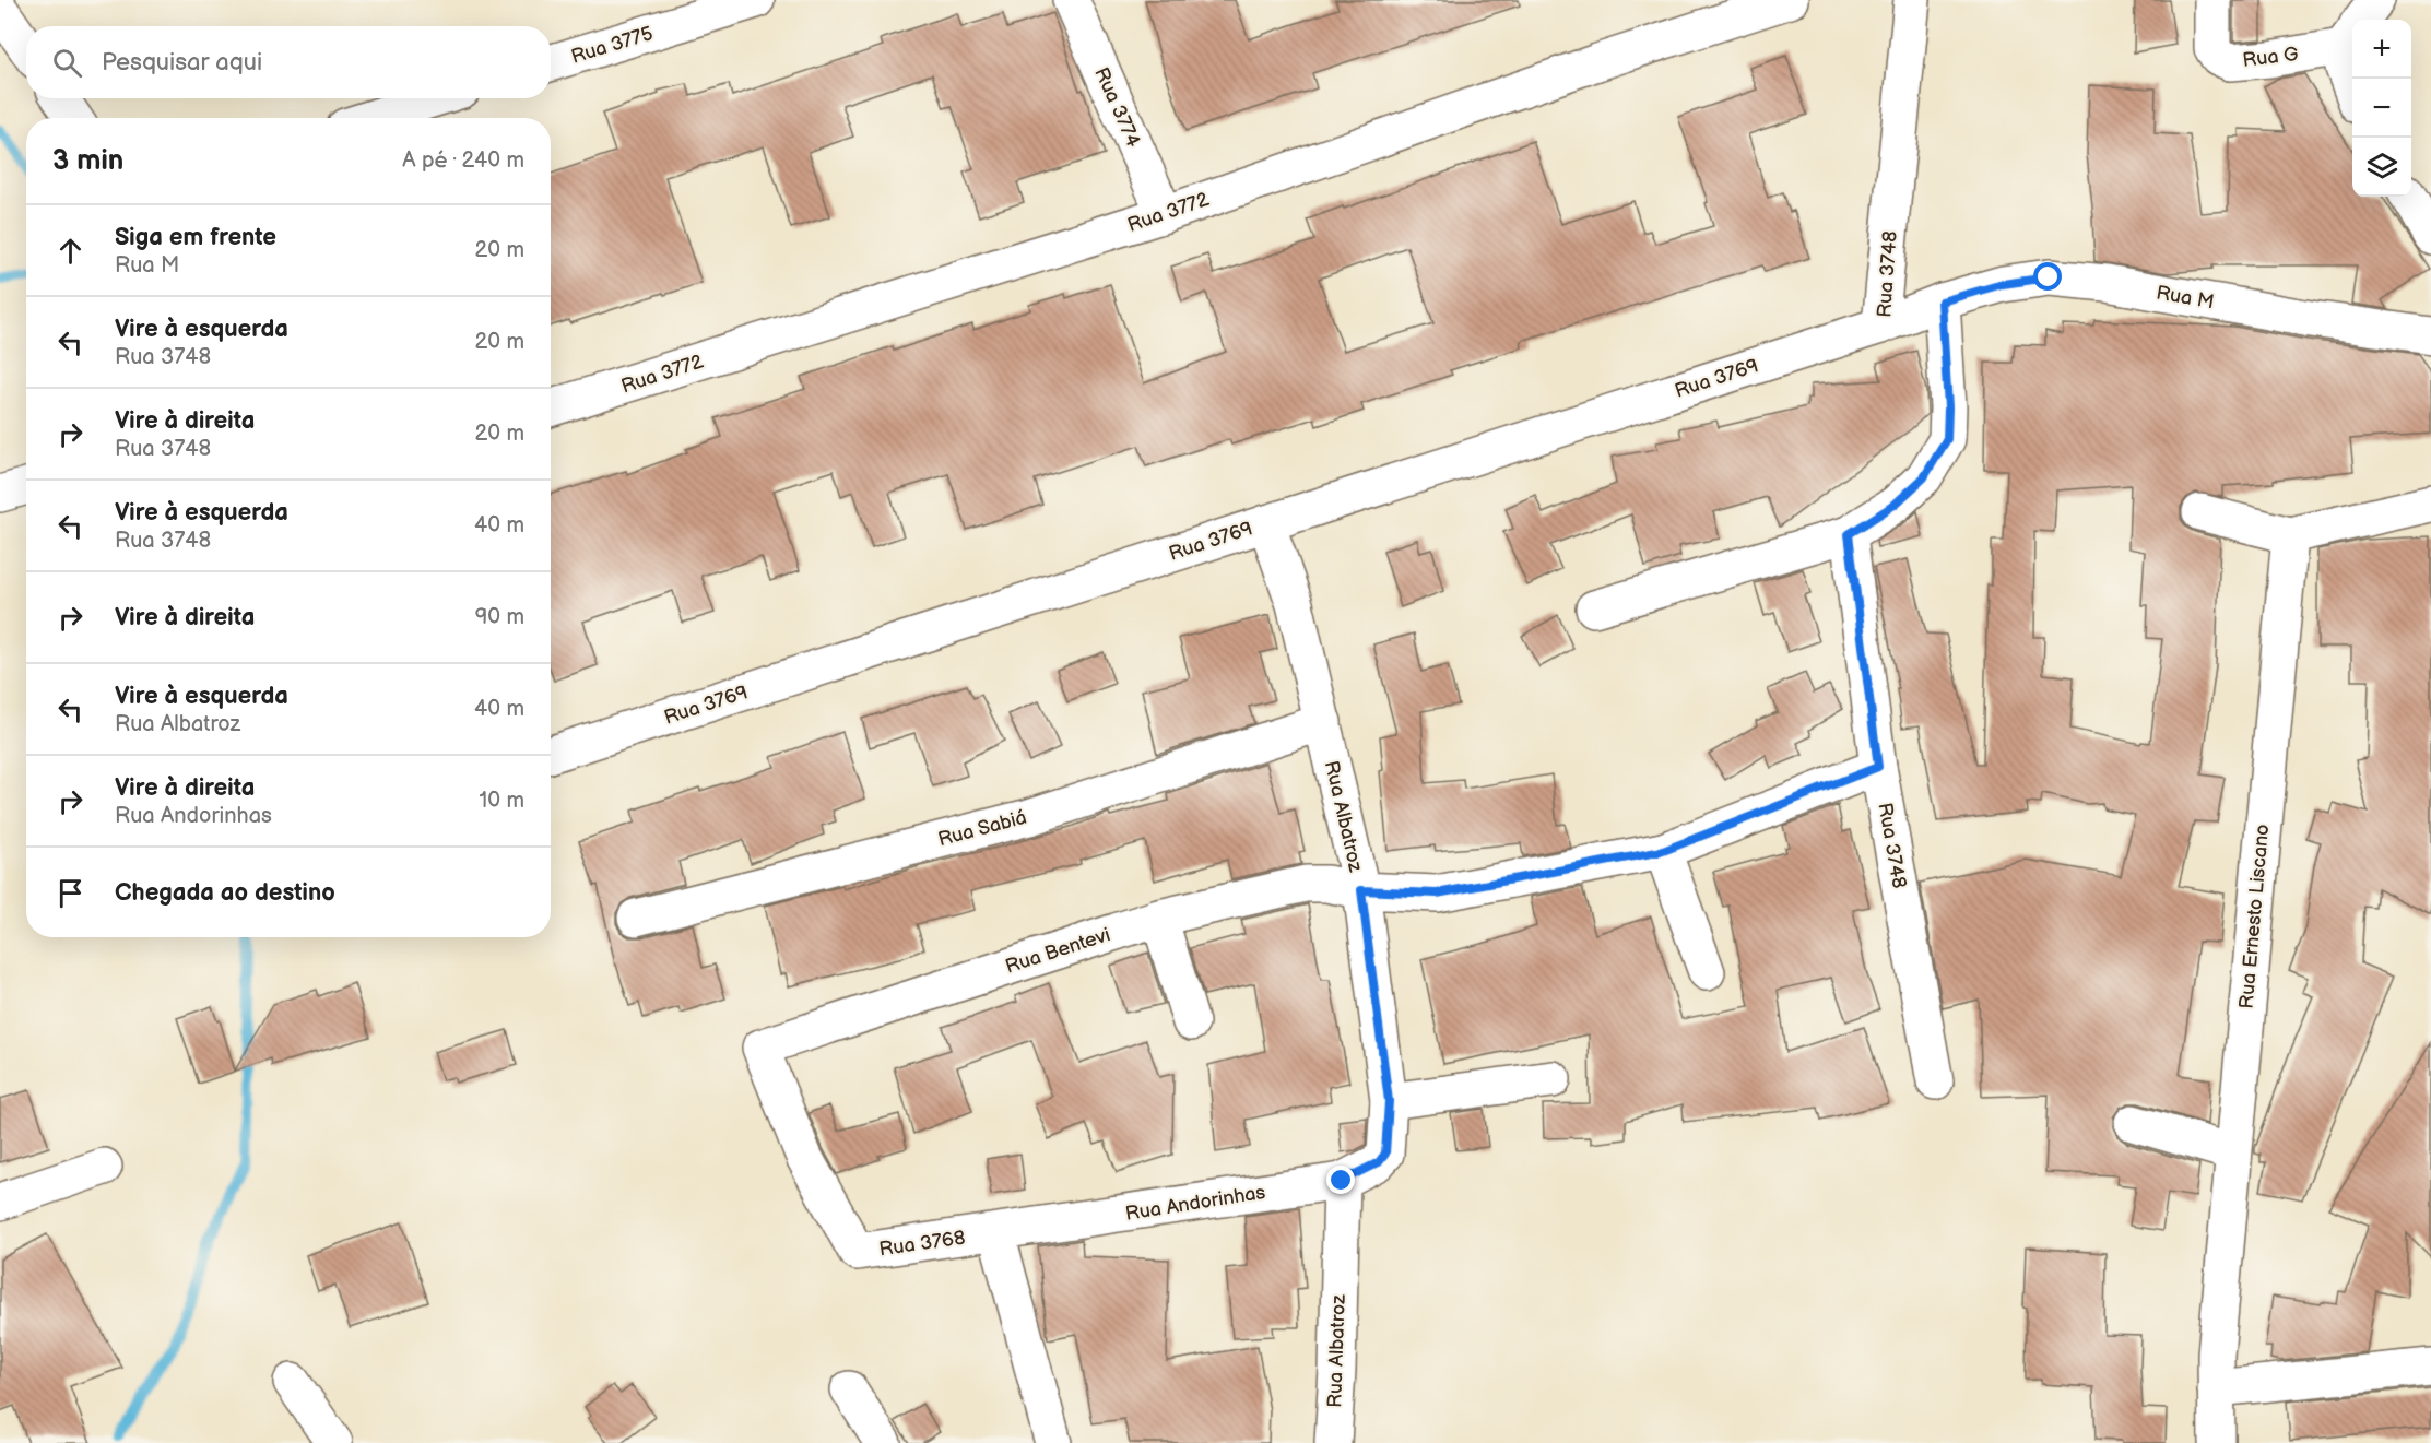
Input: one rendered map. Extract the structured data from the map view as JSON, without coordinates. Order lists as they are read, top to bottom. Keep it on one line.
{"streets":{"street":["Rua 3775","Rua G","Rua 3774","Rua 3772","Rua 3748","Rua M","Rua 3769","Rua Albatroz","Rua Sabiá","Rua Ernesto Liscano","Rua Bentevi","Rua Andorinhas","Rua 3768"]},"crossings":[["Rua 3774","Rua 3772"],["Rua 3748","Rua M"],["Rua 3748","Rua 3769"],["Rua 3748","Rua Bentevi"],["Rua 3769","Rua Albatroz"],["Rua Albatroz","Rua Sabiá"],["Rua Albatroz","Rua Bentevi"],["Rua Albatroz","Rua Andorinhas"],["Rua Bentevi","Rua 3768"],["Rua Andorinhas","Rua 3768"]],"page":{"map_buttons":["+","−"],"search":"Pesquisar aqui","heading":["3 min","A pé · 240 m"],"list":[["Siga em frente","Rua M","20 m"],["Vire à esquerda","Rua 3748","20 m"],["Vire à direita","Rua 3748","20 m"],["Vire à esquerda","Rua 3748","40 m"],["Vire à direita","90 m"],["Vire à esquerda","Rua Albatroz","40 m"],["Vire à direita","Rua Andorinhas","10 m"],"Chegada ao destino"]}}
